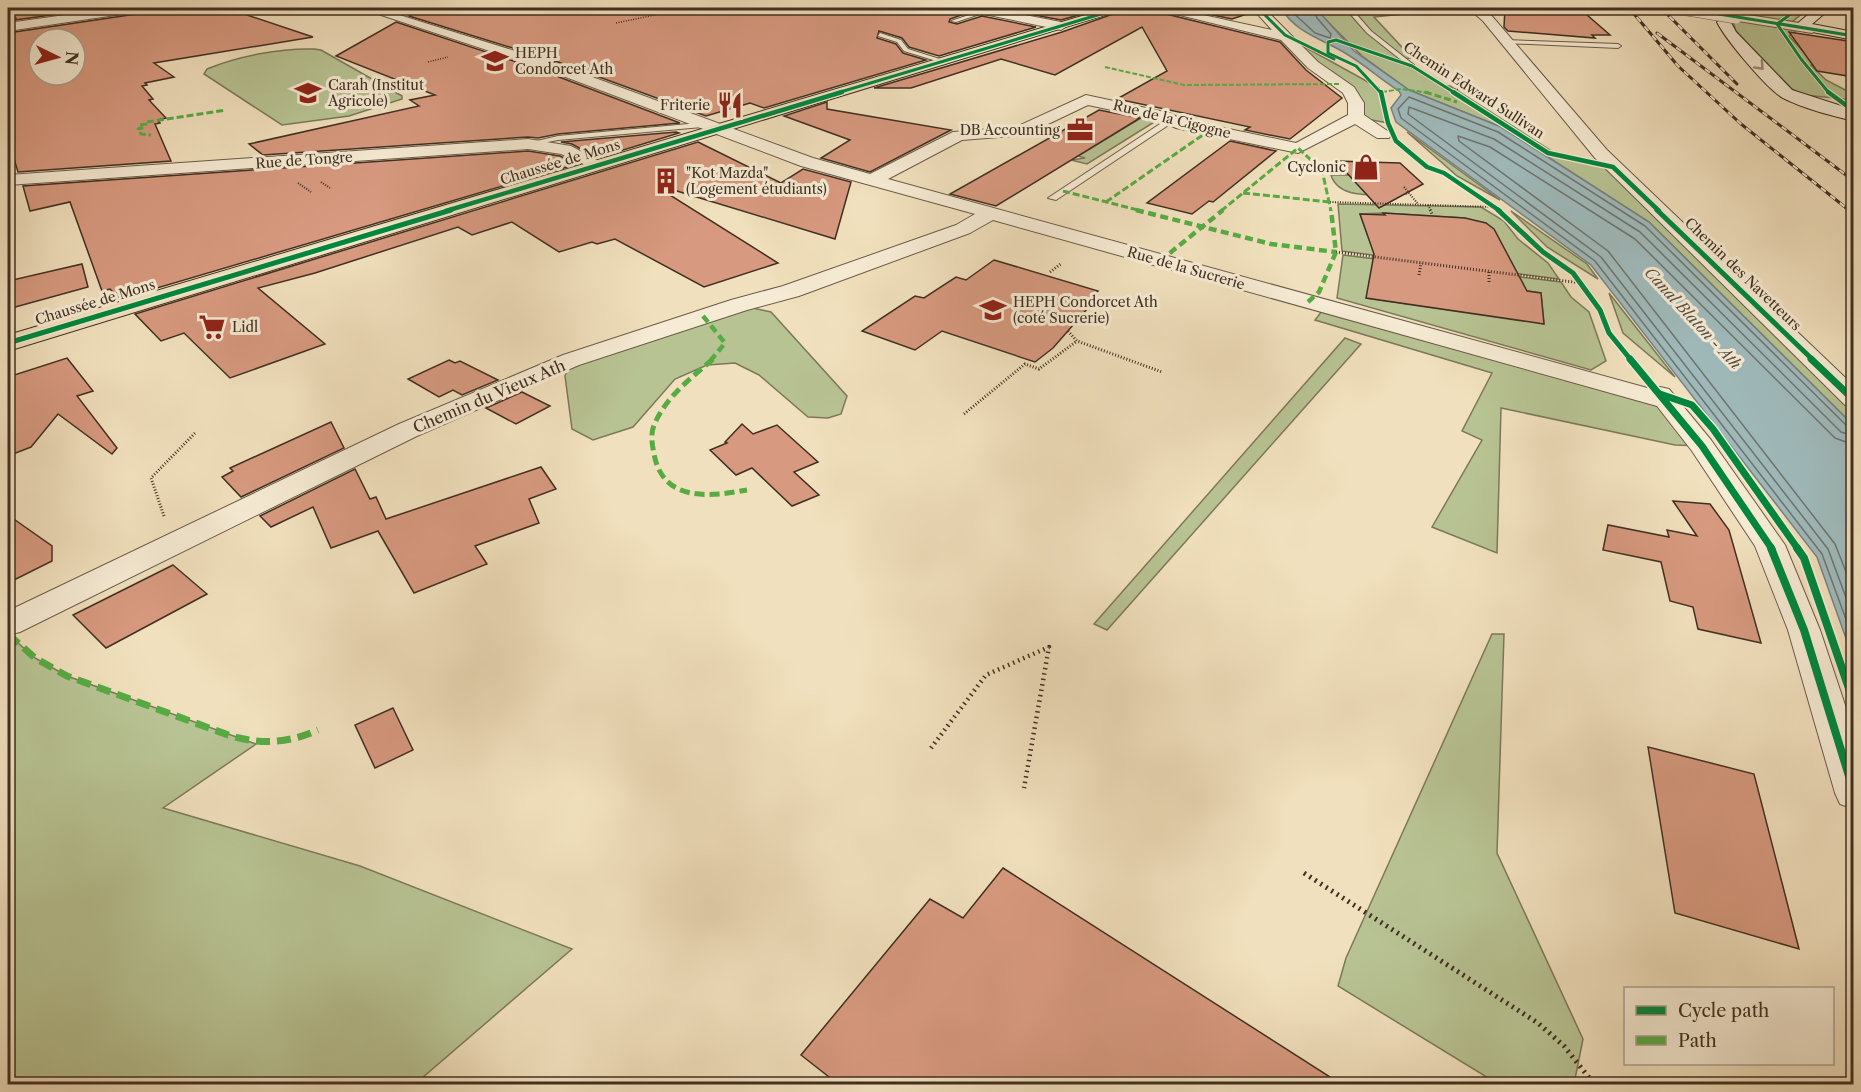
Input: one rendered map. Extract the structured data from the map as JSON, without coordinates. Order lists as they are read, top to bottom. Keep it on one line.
{"streets":{"main road":["Chaussée de Mons"],"street":["Rue de la Cigogne","Rue de Tongre","Rue de la Sucrerie","Chemin des Navetteurs","Chemin du Vieux Ath"],"lane":["Chemin Edward Sullivan"]},"crossings":[["Rue de la Cigogne","Rue de la Sucrerie"],["Rue de Tongre","Chaussée de Mons"],["Chaussée de Mons","Rue de la Sucrerie"],["Rue de la Sucrerie","Chemin du Vieux Ath"]],"water":["Canal Blaton - Ath"],"places":{"school or university":["HEPH Condorcet Ath","Carah (Institut Agricole)","HEPH Condorcet Ath (coté Sucrerie)"],"restaurant":["Friterie"],"office":["DB Accounting"],"shop":["Cyclonic"],"building":["\"Kot Mazda\" (Logement étudiants)"],"supermarket":["Lidl"]},"legend":["Cycle path","Path"],"north":"right"}
